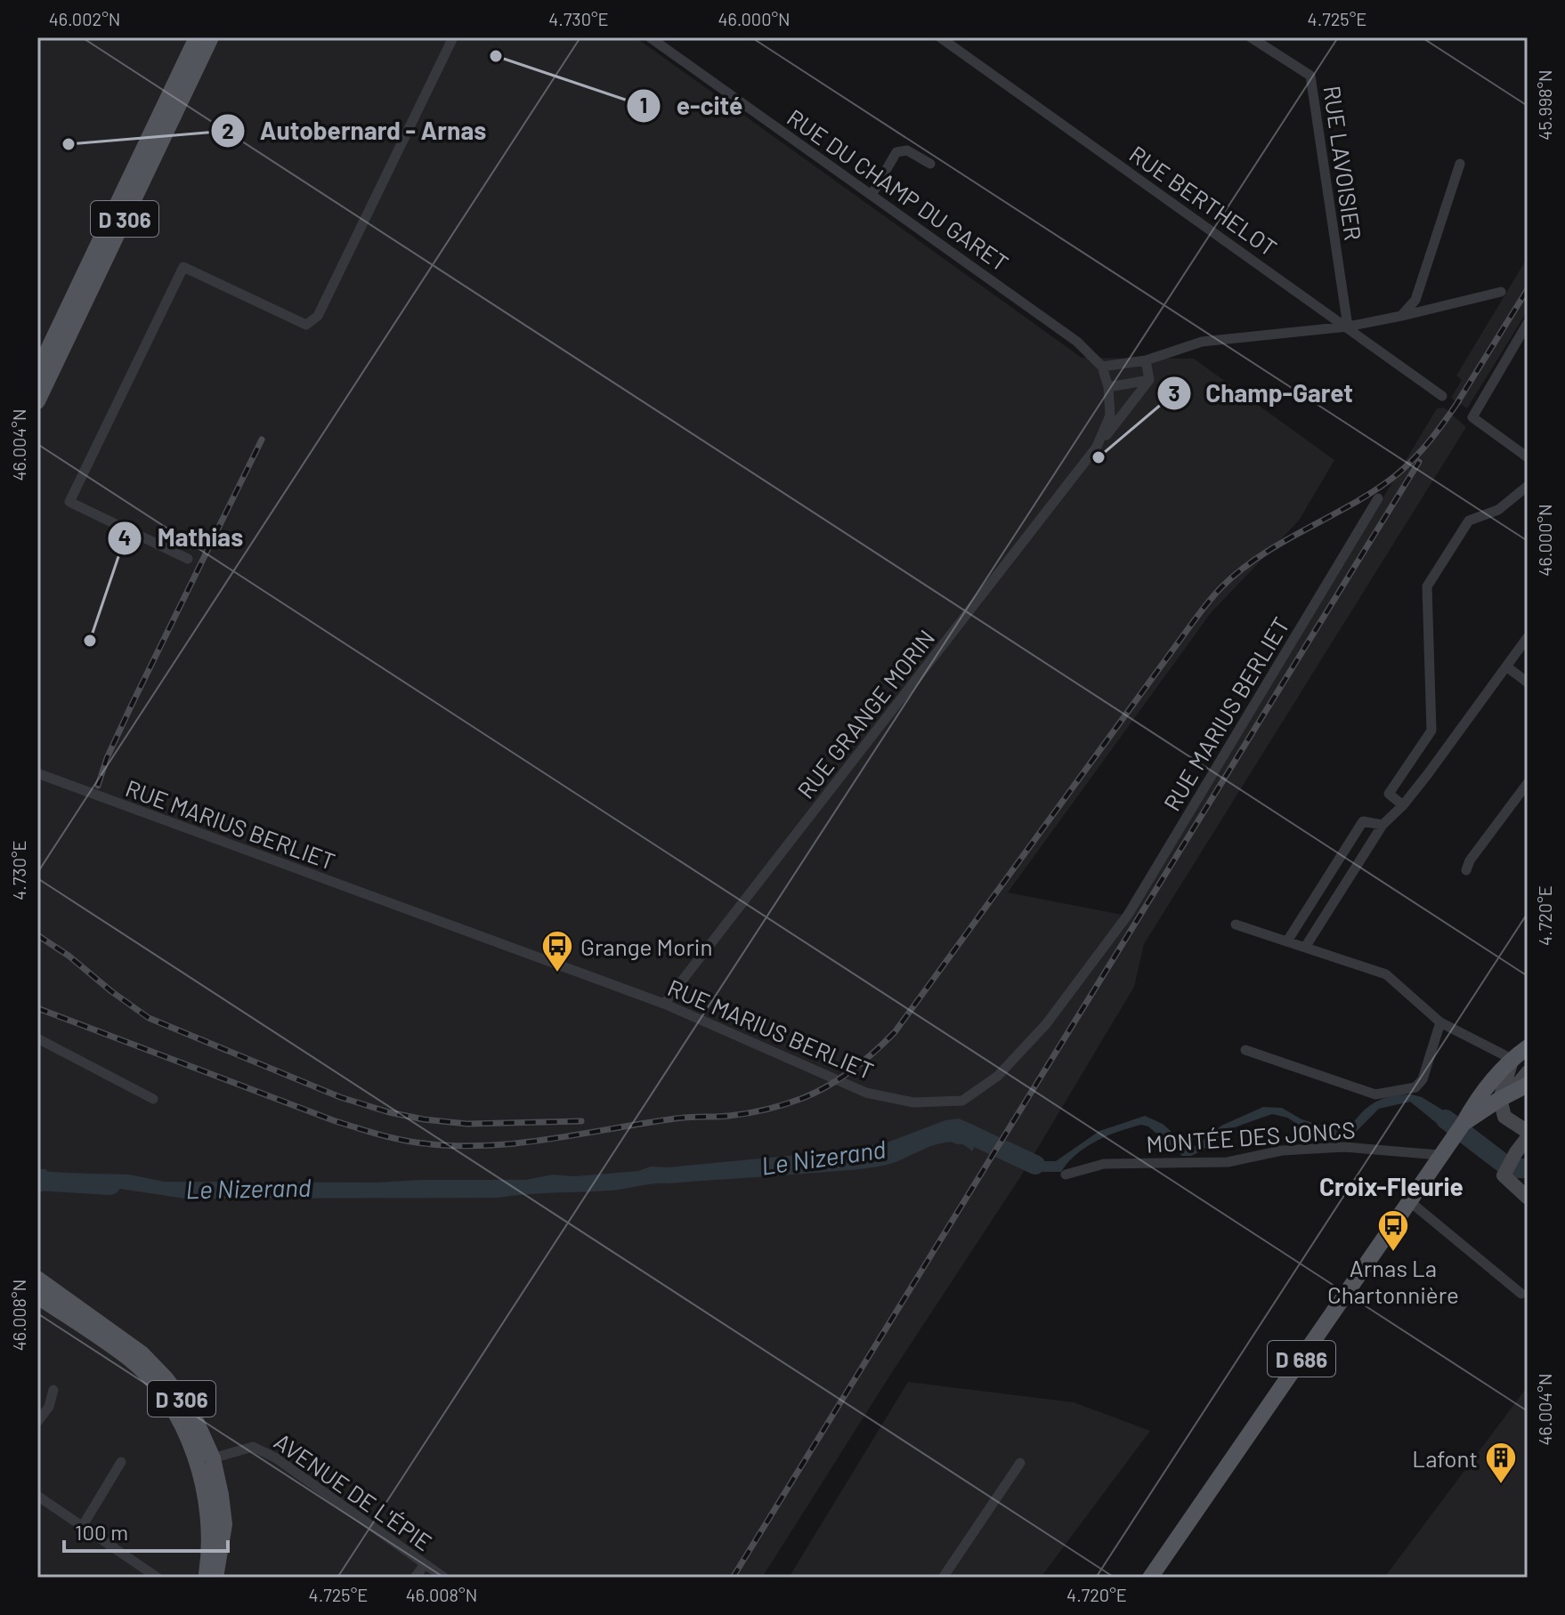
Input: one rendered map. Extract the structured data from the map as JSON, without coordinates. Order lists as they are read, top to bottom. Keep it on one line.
{"streets":{"main road":["D 306","D 686"],"street":["RUE LAVOISIER","RUE DU CHAMP DU GARET","RUE BERTHELOT","RUE GRANGE MORIN","RUE MARIUS BERLIET","MONTÉE DES JONCS","AVENUE DE L'ÉPIE"]},"crossings":[["RUE LAVOISIER","RUE BERTHELOT"],["RUE DU CHAMP DU GARET","RUE GRANGE MORIN"],["D 306","AVENUE DE L'ÉPIE"],["RUE GRANGE MORIN","RUE MARIUS BERLIET"],["MONTÉE DES JONCS","D 686"]],"districts":["Croix-Fleurie"],"water":["Le Nizerand"],"places":{"other":["e-cité","Autobernard - Arnas","Champ-Garet","Mathias"],"bus stop":["Grange Morin","Arnas La Chartonnière"],"building":["Lafont"]},"scale_bar":"100 m","coordinates":["46.002°N","4.730°E","46.000°N","4.725°E","45.998°N","46.004°N","4.720°E","46.008°N"]}
